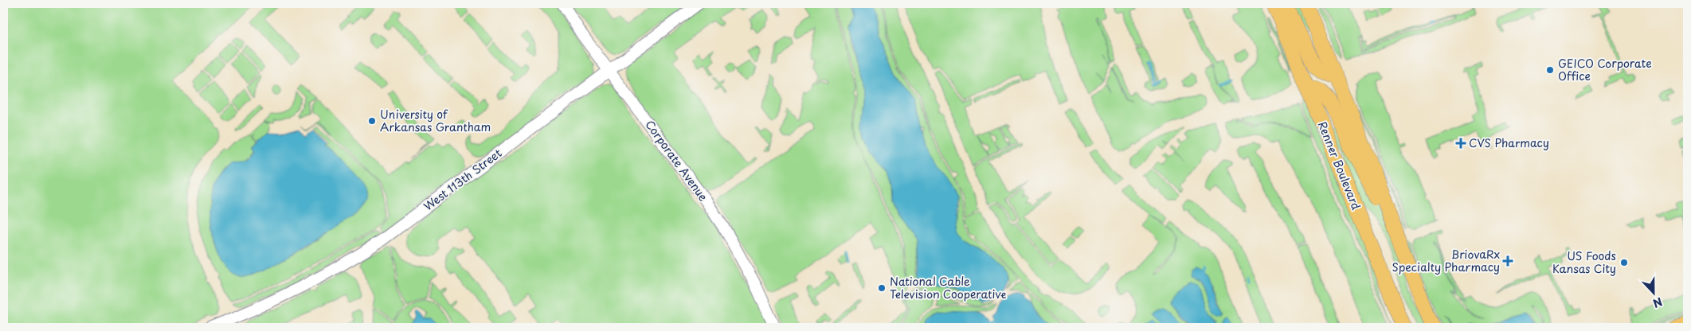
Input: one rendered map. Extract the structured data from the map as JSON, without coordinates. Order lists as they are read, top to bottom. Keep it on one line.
{"streets":{"main road":["Renner Boulevard"],"street":["Corporate Avenue","West 113th Street"]},"crossings":[["Corporate Avenue","West 113th Street"]],"places":{"other":["GEICO Corporate Office","University of Arkansas Grantham","US Foods Kansas City","National Cable Television Cooperative"],"health":["CVS Pharmacy","BriovaRx Specialty Pharmacy"]},"north":"bottom"}
